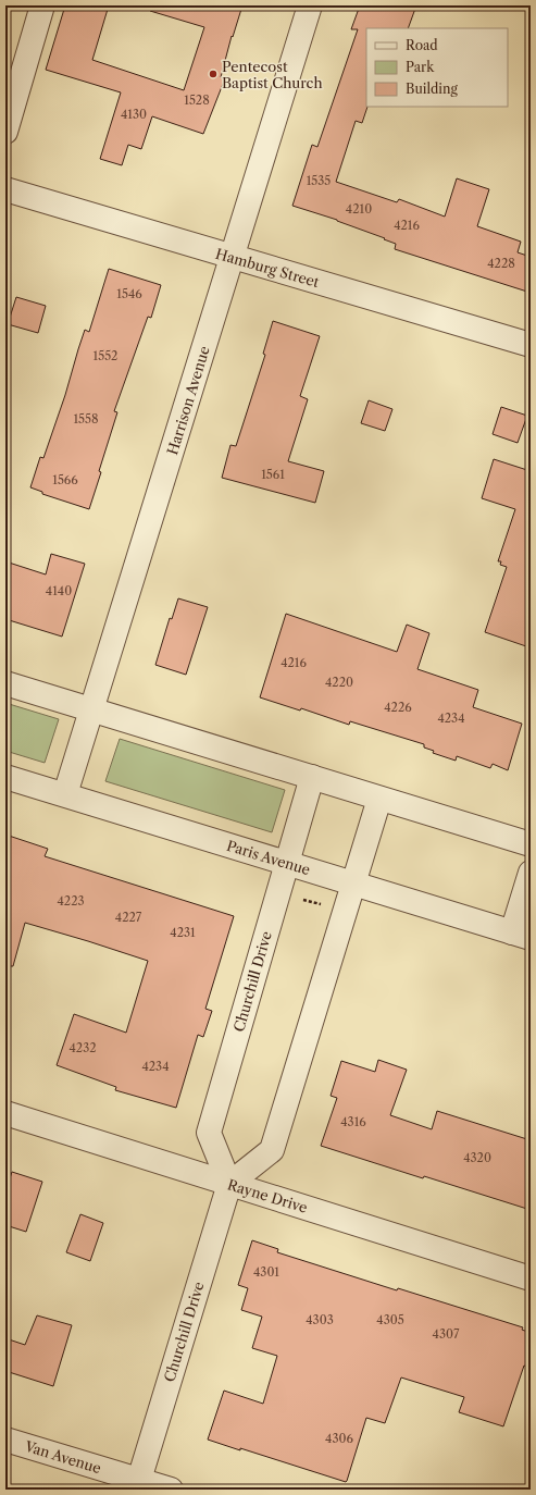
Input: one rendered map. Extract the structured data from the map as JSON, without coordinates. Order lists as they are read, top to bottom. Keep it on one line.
{"streets":{"street":["Hamburg Street","Harrison Avenue","Paris Avenue","Churchill Drive","Rayne Drive","Van Avenue"]},"crossings":[["Hamburg Street","Harrison Avenue"],["Harrison Avenue","Paris Avenue"],["Paris Avenue","Churchill Drive"],["Churchill Drive","Rayne Drive"],["Churchill Drive","Van Avenue"]],"places":["Pentecost Baptist Church"],"house_numbers":["1528","4130","1535","4210","4216","4228","1546","1552","1558","1561","1566","4140","4216","4220","4226","4234","4223","4227","4231","4232","4234","4316","4320","4301","4303","4305","4307","4306"],"legend":["Road","Park","Building"]}
